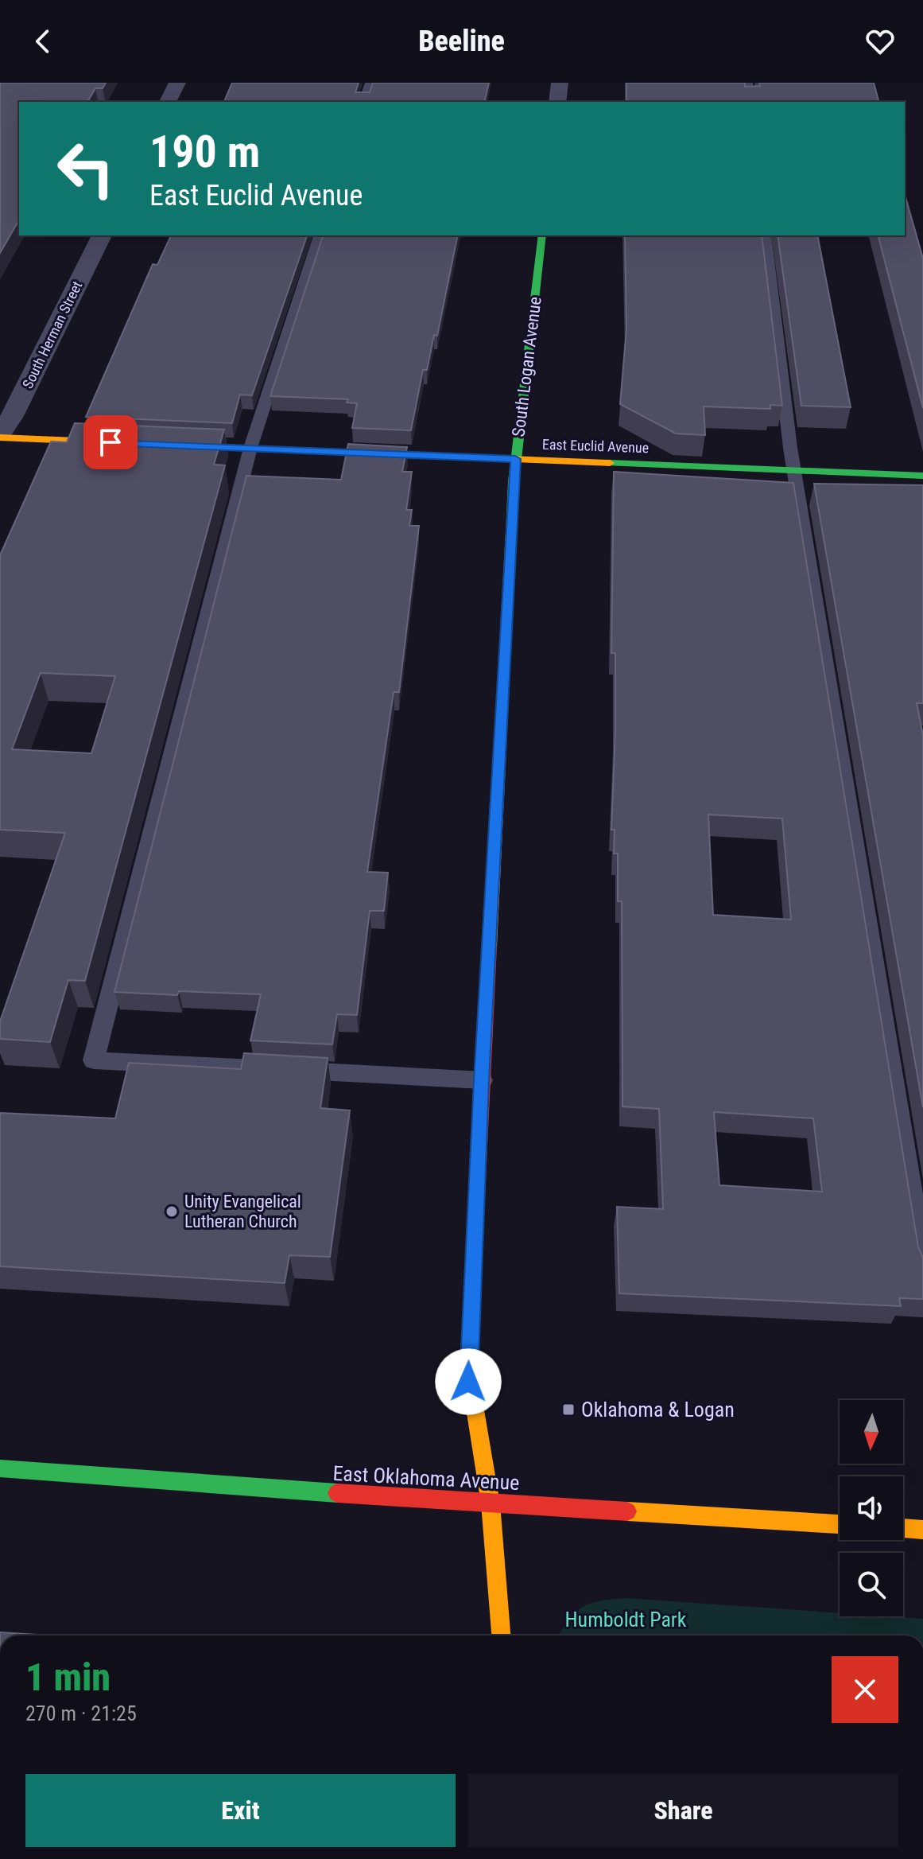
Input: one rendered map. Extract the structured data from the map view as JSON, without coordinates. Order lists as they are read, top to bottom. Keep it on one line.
{"streets":{"street":["South Herman Street","South Logan Avenue","East Euclid Avenue","East Oklahoma Avenue"]},"crossings":[["South Logan Avenue","East Euclid Avenue"],["South Logan Avenue","East Oklahoma Avenue"]],"parks":["Humboldt Park"],"places":{"other":["Unity Evangelical Lutheran Church"],"transit":["Oklahoma & Logan"]},"north":"bottom","page":{"header":"Beeline","turn":["190 m","East Euclid Avenue"],"heading":["1 min","270 m · 21:25"],"buttons":["Exit","Share"]}}
